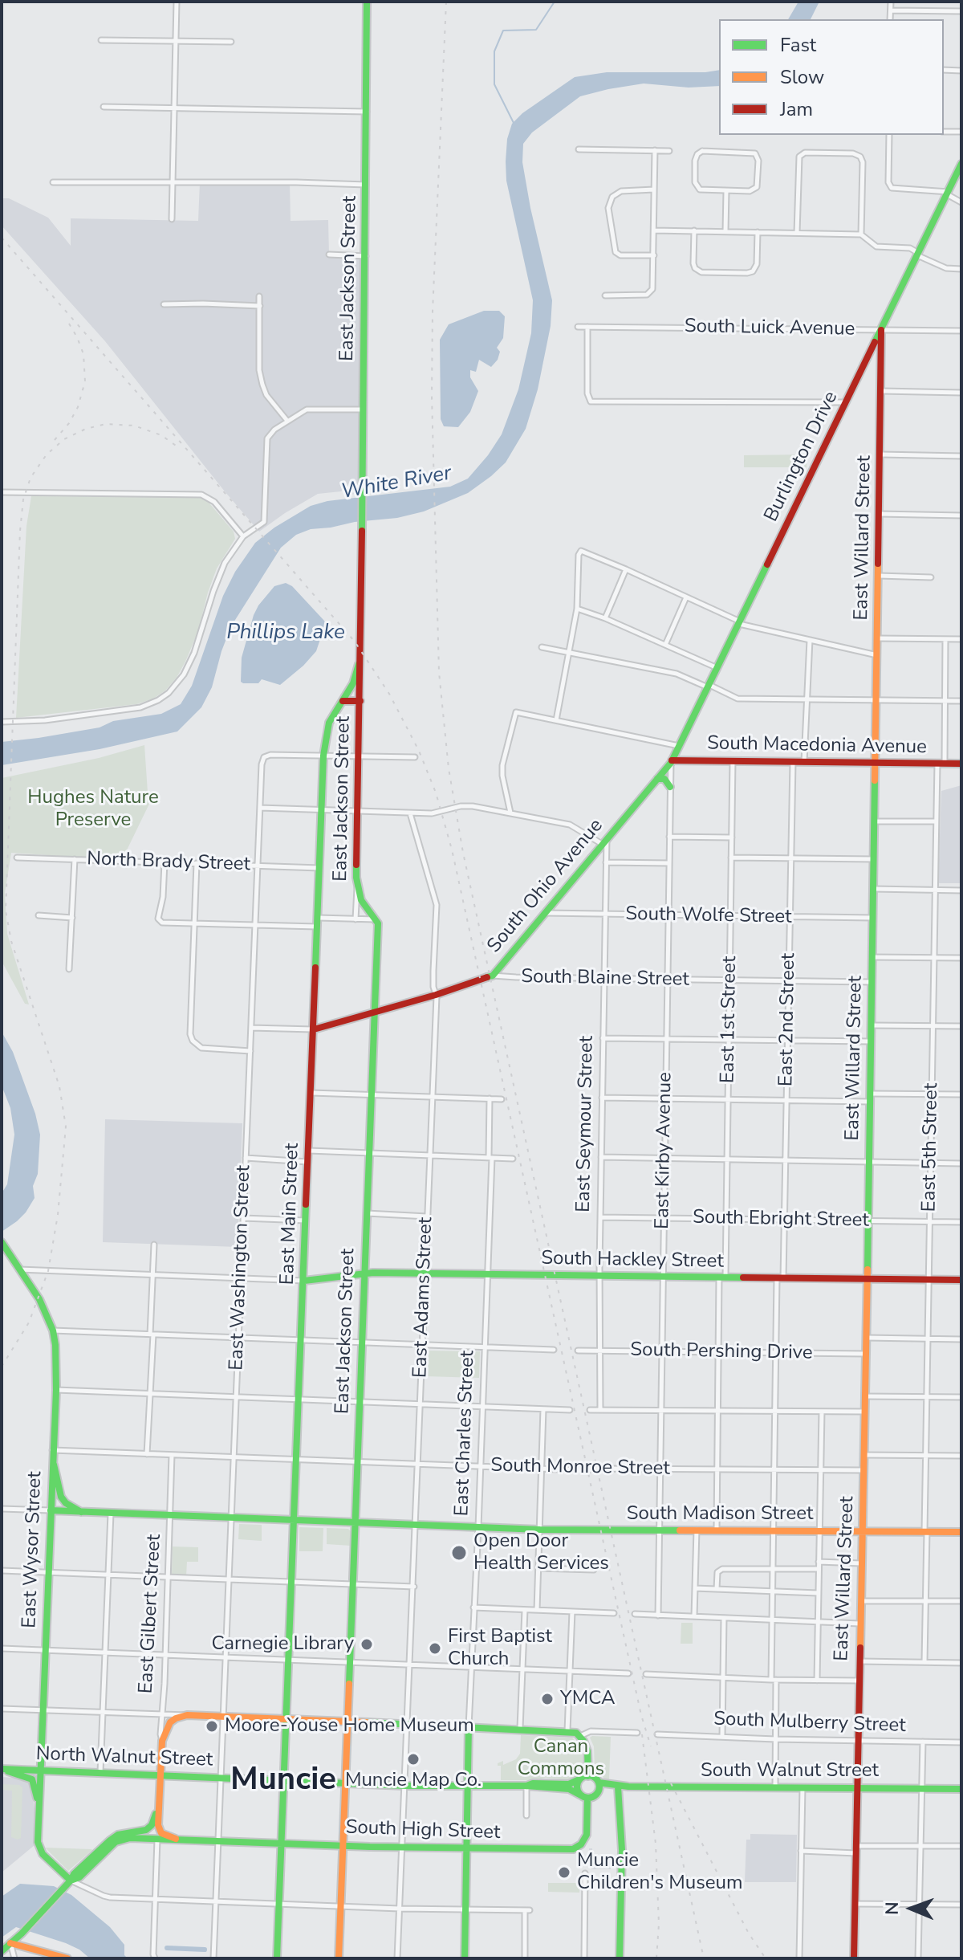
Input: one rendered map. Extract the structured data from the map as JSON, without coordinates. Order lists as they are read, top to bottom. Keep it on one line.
{"streets":{"main road":["East Jackson Street","Burlington Drive","East Willard Street","South Macedonia Avenue","South Ohio Avenue","East Main Street","South Hackley Street","East Charles Street","South Madison Street","East Wysor Street","East Gilbert Street","North Walnut Street","South Walnut Street","South High Street"],"street":["South Luick Avenue","North Brady Street","South Wolfe Street","South Blaine Street","East 1st Street","East 2nd Street","East Seymour Street","East 5th Street","East Kirby Avenue","South Ebright Street","East Washington Street","East Adams Street","South Pershing Drive","South Monroe Street","South Mulberry Street"]},"crossings":[["East Jackson Street","South Ohio Avenue"],["East Jackson Street","East Main Street"],["East Jackson Street","South Hackley Street"],["East Jackson Street","South Monroe Street"],["East Jackson Street","South Madison Street"],["East Jackson Street","South High Street"],["South Luick Avenue","Burlington Drive"],["South Luick Avenue","East Willard Street"],["Burlington Drive","East Willard Street"],["Burlington Drive","South Macedonia Avenue"],["Burlington Drive","South Ohio Avenue"],["Burlington Drive","East Kirby Avenue"],["East Willard Street","South Macedonia Avenue"],["East Willard Street","South Wolfe Street"],["East Willard Street","South Blaine Street"],["East Willard Street","South Ebright Street"],["East Willard Street","South Hackley Street"],["East Willard Street","South Pershing Drive"],["East Willard Street","South Monroe Street"],["East Willard Street","South Madison Street"],["East Willard Street","South Mulberry Street"],["East Willard Street","South Walnut Street"],["South Macedonia Avenue","South Ohio Avenue"],["South Macedonia Avenue","East 1st Street"],["South Macedonia Avenue","East 2nd Street"],["South Macedonia Avenue","East 5th Street"],["South Macedonia Avenue","East Kirby Avenue"],["North Brady Street","East Main Street"],["North Brady Street","East Washington Street"],["South Ohio Avenue","South Wolfe Street"],["South Ohio Avenue","South Blaine Street"],["South Ohio Avenue","East Seymour Street"],["South Ohio Avenue","East Kirby Avenue"],["South Ohio Avenue","East Main Street"],["South Ohio Avenue","East Adams Street"],["South Wolfe Street","East 1st Street"],["South Wolfe Street","East 2nd Street"],["South Wolfe Street","East Seymour Street"],["South Wolfe Street","East Kirby Avenue"],["South Blaine Street","East 1st Street"],["South Blaine Street","East 2nd Street"],["South Blaine Street","East Seymour Street"],["South Blaine Street","East Kirby Avenue"],["East 1st Street","South Ebright Street"],["East 1st Street","South Hackley Street"],["East 1st Street","South Pershing Drive"],["East 1st Street","South Monroe Street"],["East 1st Street","South Madison Street"],["East 2nd Street","South Ebright Street"],["East 2nd Street","South Hackley Street"],["East 2nd Street","South Pershing Drive"],["East 2nd Street","South Monroe Street"],["East 2nd Street","South Madison Street"],["East 2nd Street","South Mulberry Street"],["East 2nd Street","South Walnut Street"],["East Seymour Street","South Ebright Street"],["East Seymour Street","South Hackley Street"],["East Seymour Street","South Pershing Drive"],["East 5th Street","South Ebright Street"],["East 5th Street","South Hackley Street"],["East 5th Street","South Madison Street"],["East Kirby Avenue","South Ebright Street"],["East Kirby Avenue","South Hackley Street"],["East Kirby Avenue","South Pershing Drive"],["East Kirby Avenue","South Monroe Street"],["East Kirby Avenue","South Madison Street"],["East Main Street","South Hackley Street"],["East Main Street","East Washington Street"],["East Main Street","South Monroe Street"],["East Main Street","South Madison Street"],["East Main Street","North Walnut Street"],["East Main Street","South High Street"],["South Hackley Street","East Adams Street"],["South Hackley Street","East Charles Street"],["East Washington Street","South Monroe Street"],["East Washington Street","South Madison Street"],["East Washington Street","North Walnut Street"],["East Washington Street","South High Street"],["East Adams Street","South Monroe Street"],["East Adams Street","South Madison Street"],["East Adams Street","South High Street"],["East Charles Street","South Monroe Street"],["East Charles Street","South Madison Street"],["East Charles Street","South High Street"],["South Monroe Street","East Wysor Street"],["South Monroe Street","East Gilbert Street"],["South Madison Street","East Wysor Street"],["South Madison Street","East Gilbert Street"],["East Wysor Street","North Walnut Street"],["East Wysor Street","South High Street"],["East Gilbert Street","North Walnut Street"],["South Walnut Street","South High Street"]],"districts":["Muncie"],"water":["White River","Phillips Lake"],"parks":["Hughes Nature Preserve","Canan Commons"],"places":["Open Door Health Services","Carnegie Library","First Baptist Church","YMCA","Moore-Youse Home Museum","Muncie Map Co.","Muncie Children's Museum"],"legend":["Fast","Slow","Jam"],"north":"left"}
